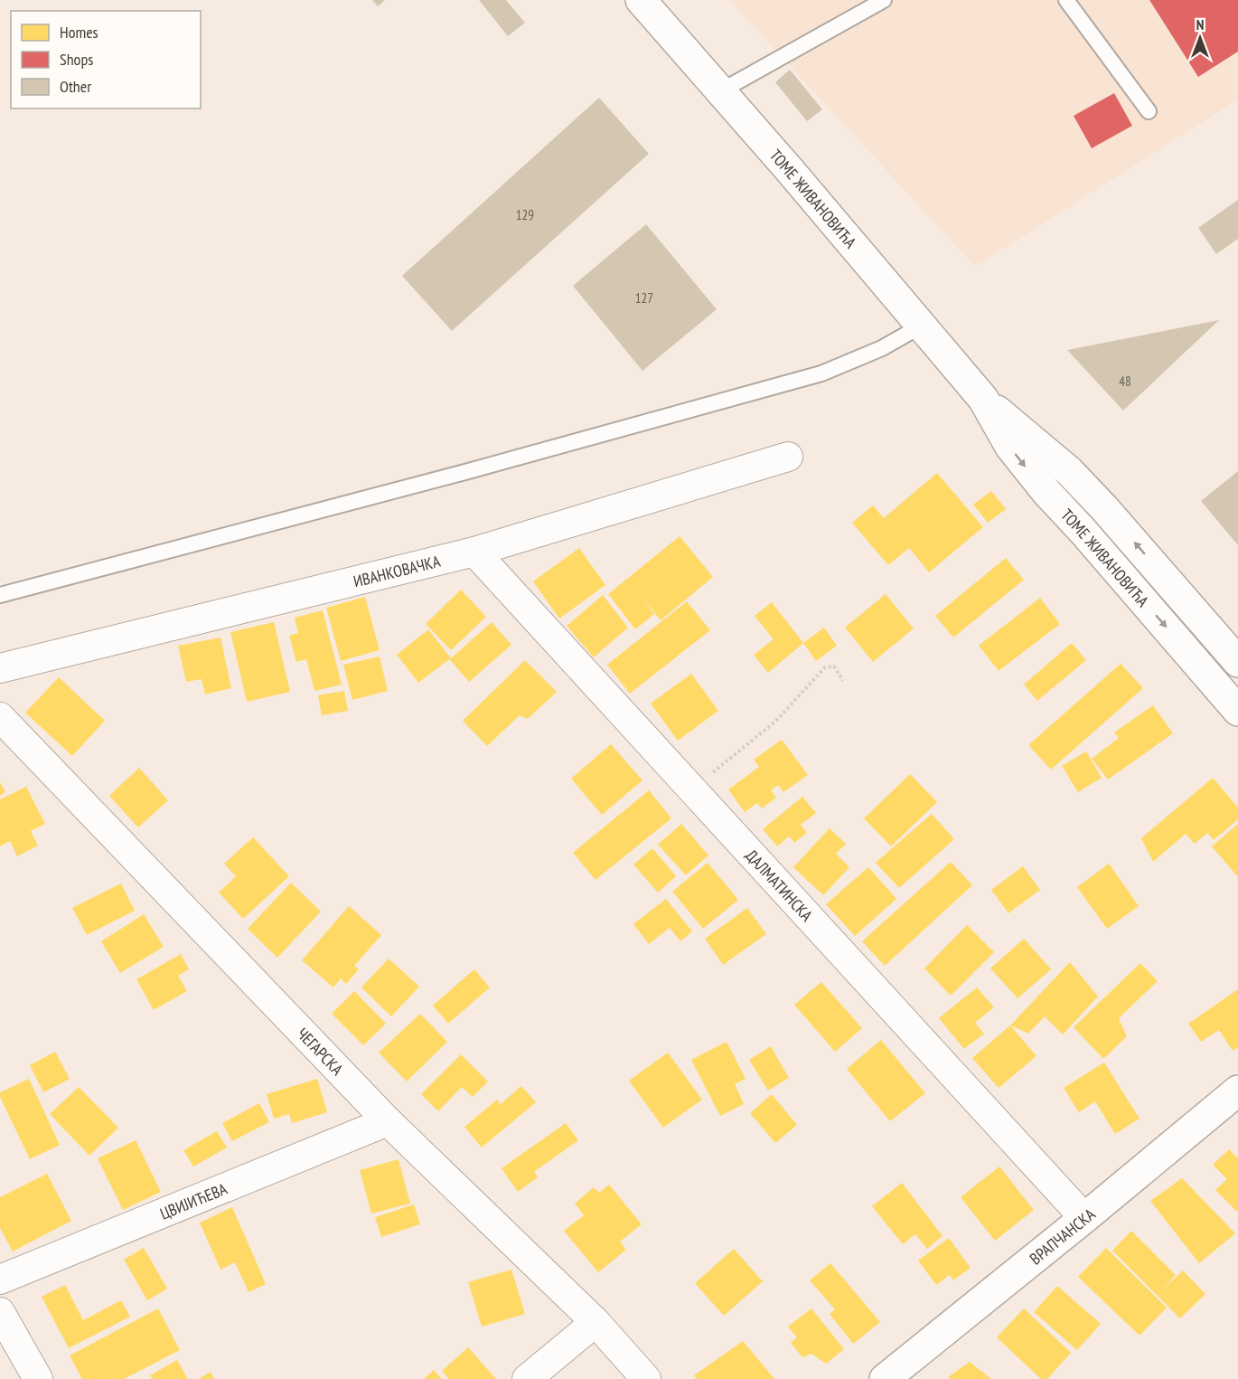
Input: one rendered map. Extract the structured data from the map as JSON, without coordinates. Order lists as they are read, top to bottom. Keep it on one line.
{"streets":{"main road":["ТОМЕ ЖИВАНОВИЋА","ВРАПЧАНСКА"],"street":["ИВАНКОВАЧКА","ДАЛМАТИНСКА","ЧЕГАРСКА","ЦВИЈИЋЕВА"]},"crossings":[["ИВАНКОВАЧКА","ДАЛМАТИНСКА"],["ДАЛМАТИНСКА","ВРАПЧАНСКА"],["ЧЕГАРСКА","ЦВИЈИЋЕВА"]],"house_numbers":["129","127","48"],"legend":["Homes","Shops","Other"],"north":"top"}
